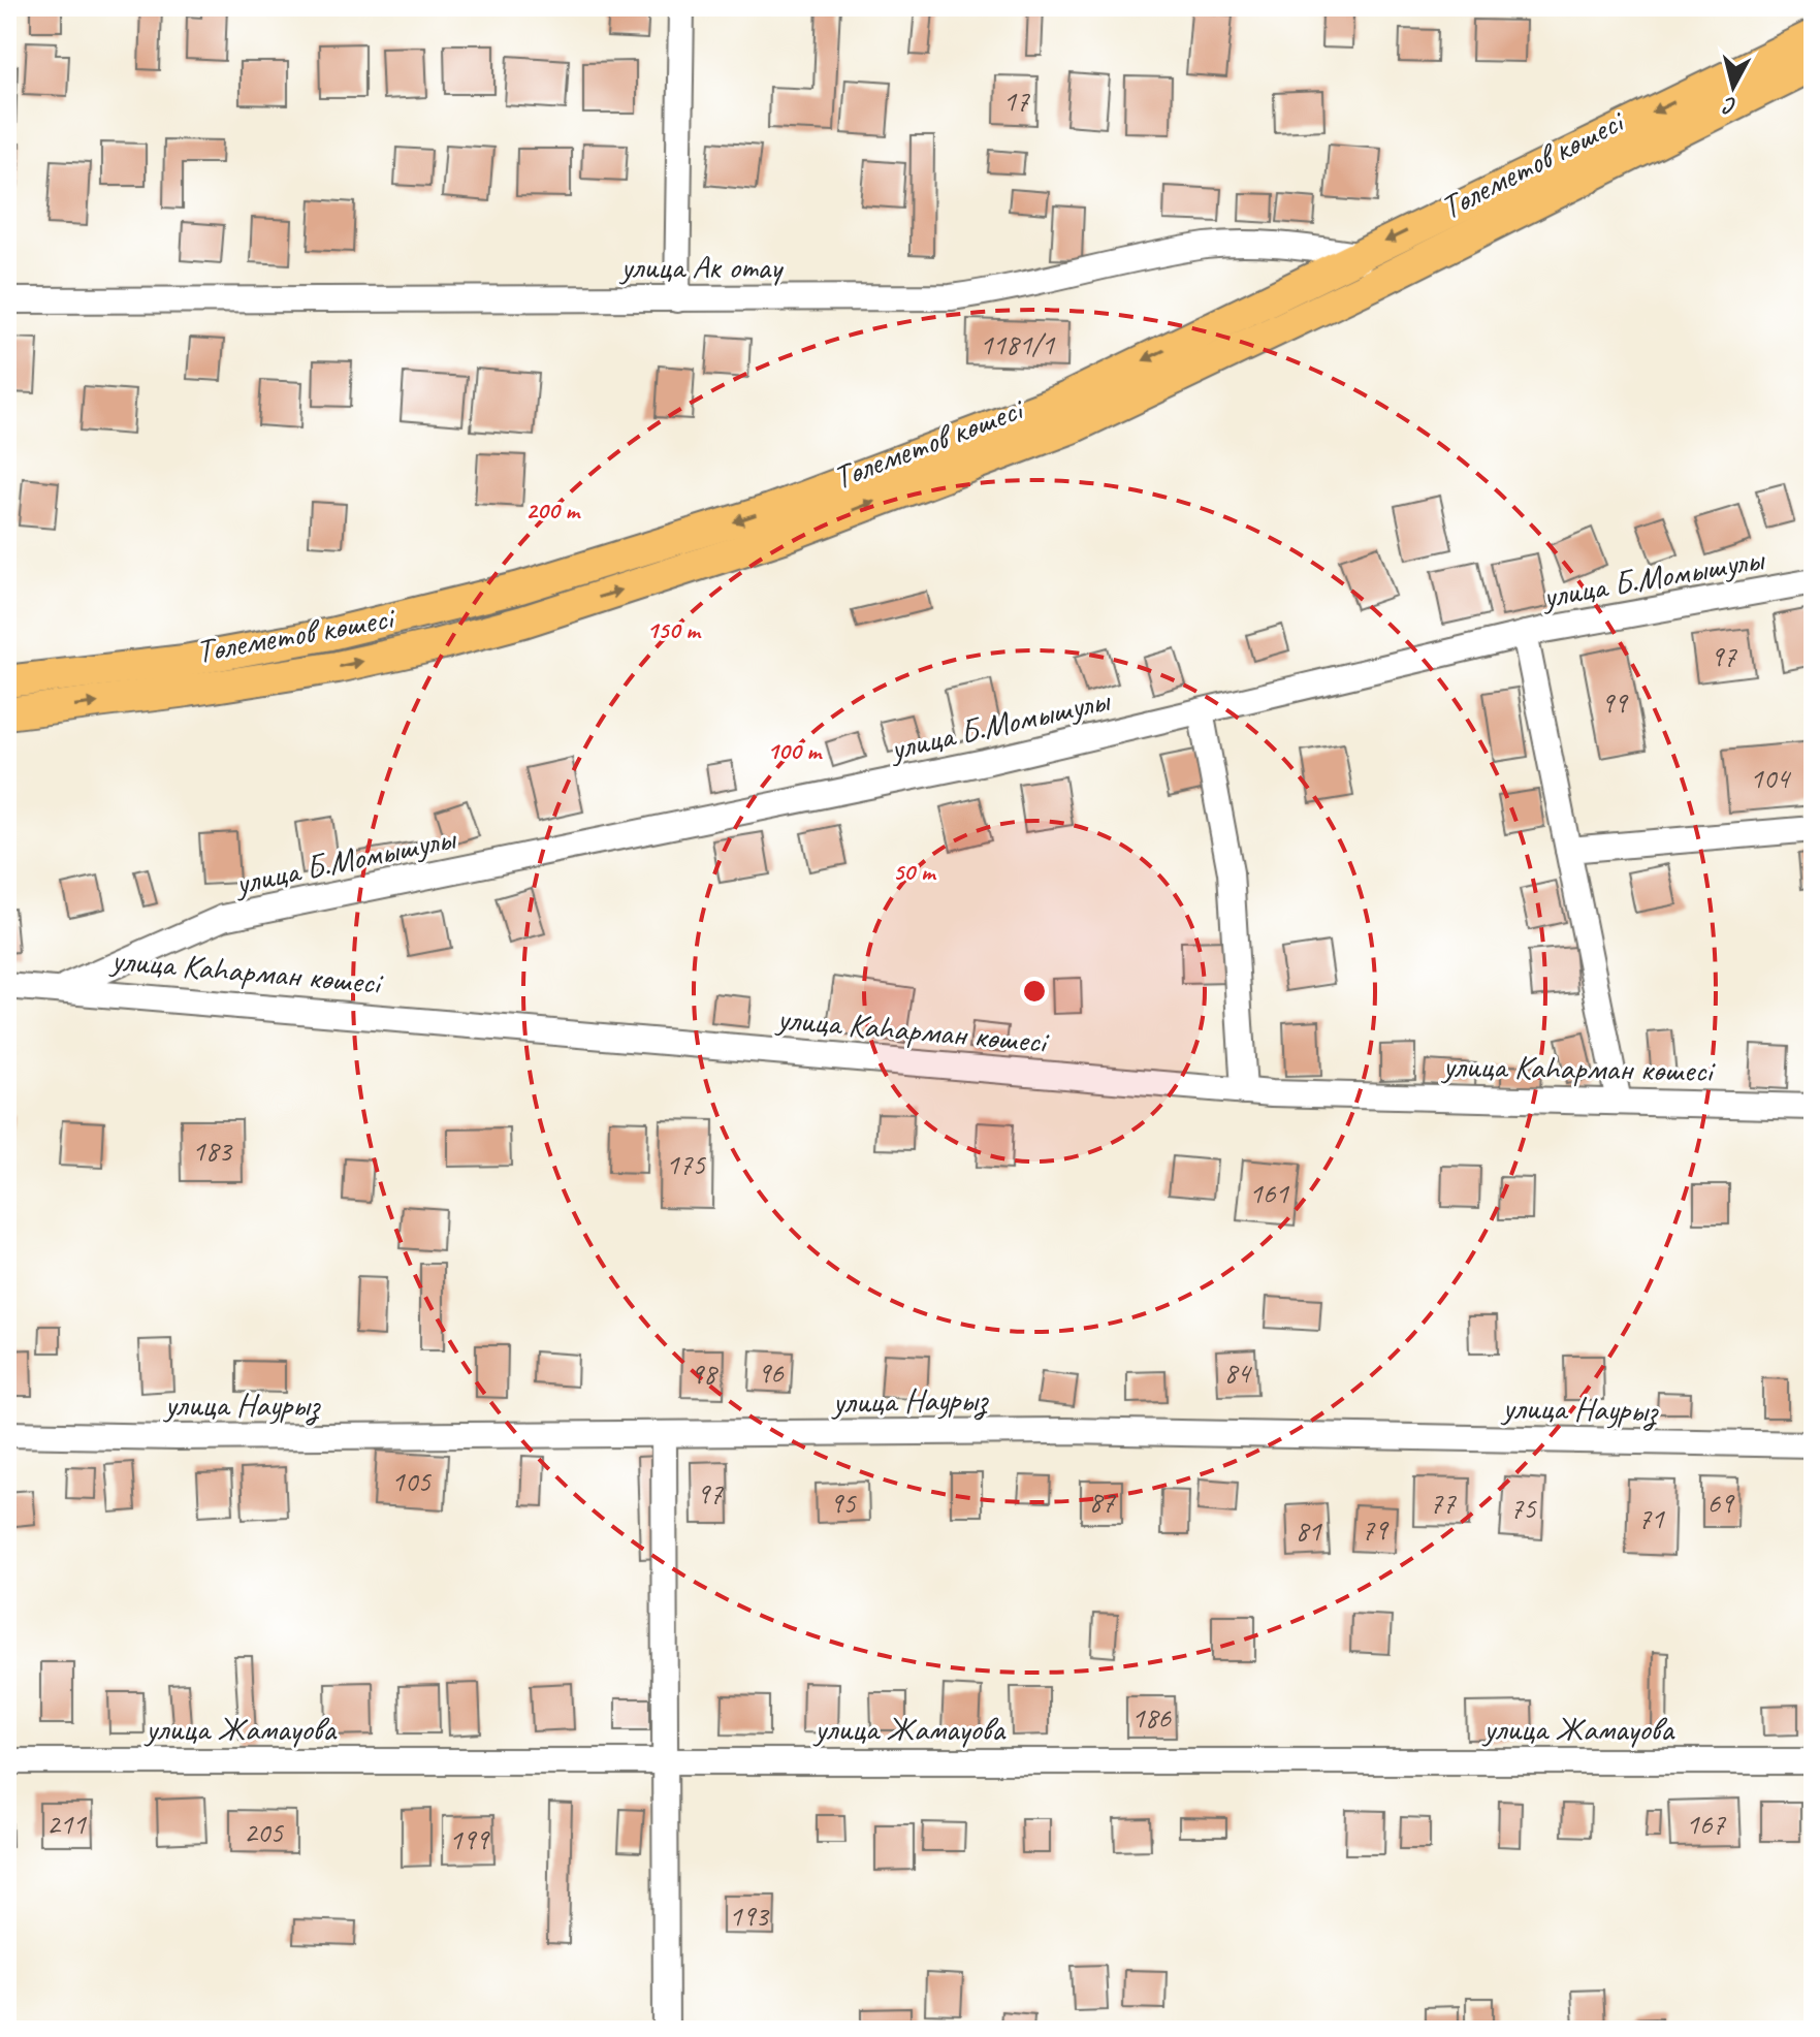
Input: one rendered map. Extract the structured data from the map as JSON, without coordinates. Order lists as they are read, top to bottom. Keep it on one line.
{"streets":{"main road":["Төлеметов көшесі"],"street":["улица Ак отау","улица Б.Момышулы","улица Каһарман көшесі","улица Наурыз","улица Жамауова"]},"crossings":[["Төлеметов көшесі","улица Ак отау"],["улица Б.Момышулы","улица Каһарман көшесі"]],"house_numbers":["17","1181/1","97","99","104","183","175","161","96","84","98","105","97","87","95","77","69","75","71","79","81","186","211","167","205","199","193"],"north":"bottom","rings":["200 m","150 m","100 m","50 m"]}
